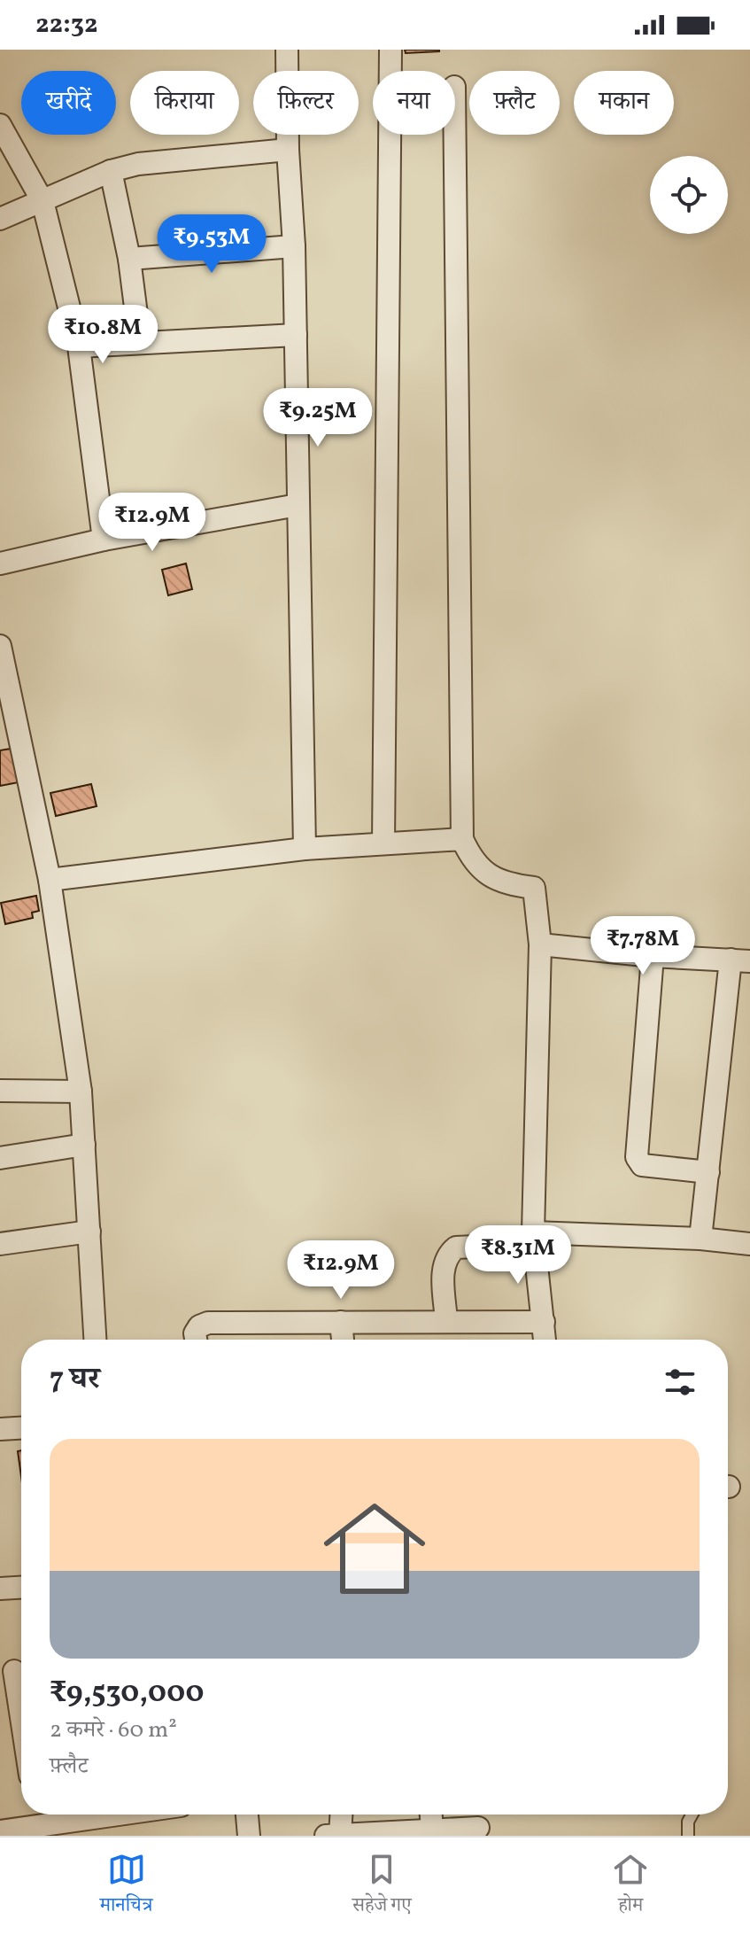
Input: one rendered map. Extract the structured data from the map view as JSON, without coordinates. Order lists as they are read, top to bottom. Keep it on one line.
{"page":{"status":"22:32","chip":["खरीदें","किराया","फ़िल्टर","नया","फ़्लैट","मकान"],"price":["₹9.53M","₹10.8M","₹9.25M","₹12.9M","₹7.78M","₹8.31M","₹12.9M"],"heading":"7 घर","list":[{"name":"₹9,530,000","note":"2 कमरे · 60 m² · फ़्लैट"}],"tabs":["मानचित्र","सहेजे गए","होम"]}}
